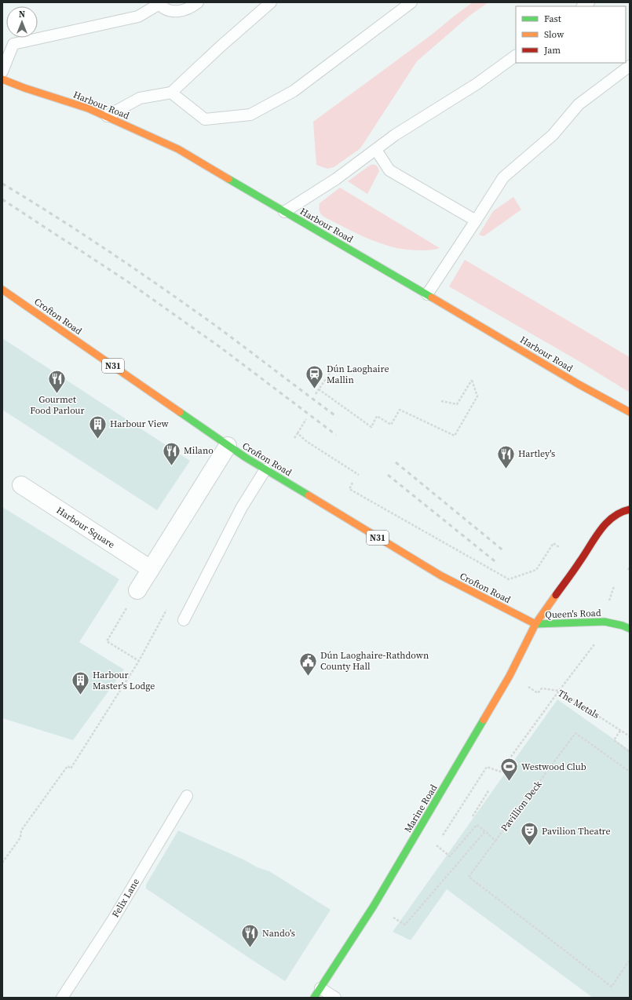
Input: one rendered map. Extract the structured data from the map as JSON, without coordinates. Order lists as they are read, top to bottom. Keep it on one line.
{"streets":{"main road":["Harbour Road","Crofton Road","N31","Queen's Road","Marine Road"],"street":["Harbour Square"],"lane":["Felix Lane"],"path":["The Metals","Pavillion Deck"]},"crossings":[["Crofton Road","Queen's Road"],["Crofton Road","Marine Road"],["Queen's Road","Marine Road"]],"places":{"station":["Dún Laoghaire Mallin"],"restaurant":["Gourmet Food Parlour","Milano","Hartley's","Nando's"],"building":["Harbour View","Harbour Master's Lodge"],"public building":["Dún Laoghaire-Rathdown County Hall"],"sports":["Westwood Club"],"theatre":["Pavilion Theatre"]},"legend":["Fast","Slow","Jam"],"north":"top"}
